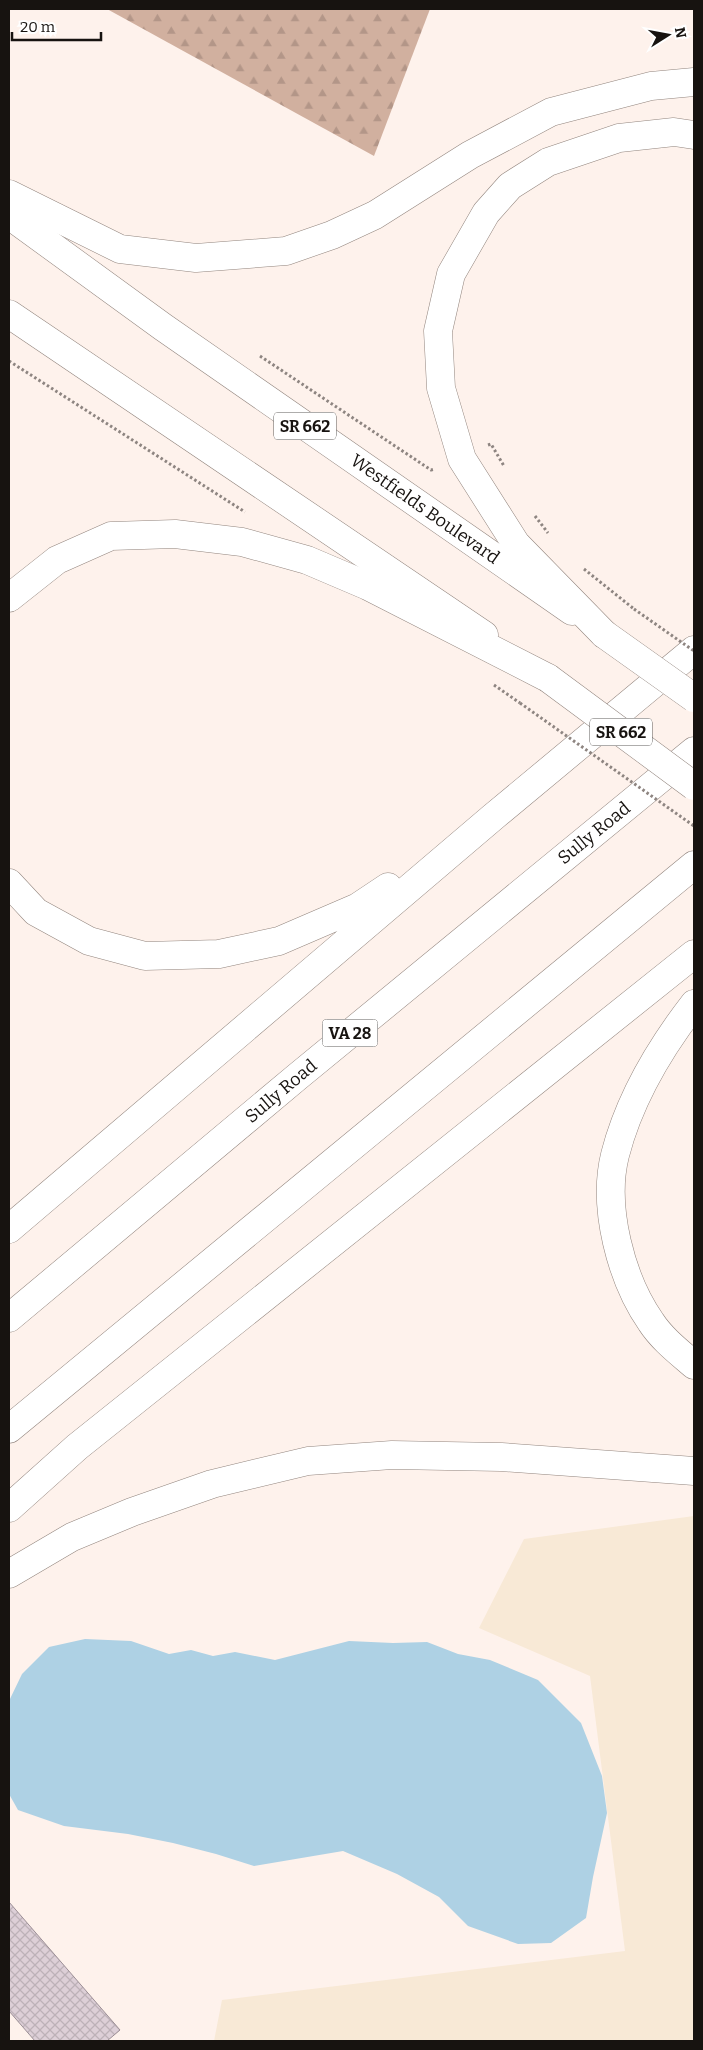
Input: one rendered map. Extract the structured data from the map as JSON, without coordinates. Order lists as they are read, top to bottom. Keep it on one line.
{"streets":{"main road":["SR 662","Westfields Boulevard","Sully Road","VA 28"]},"scale_bar":"20 m","north":"right"}
